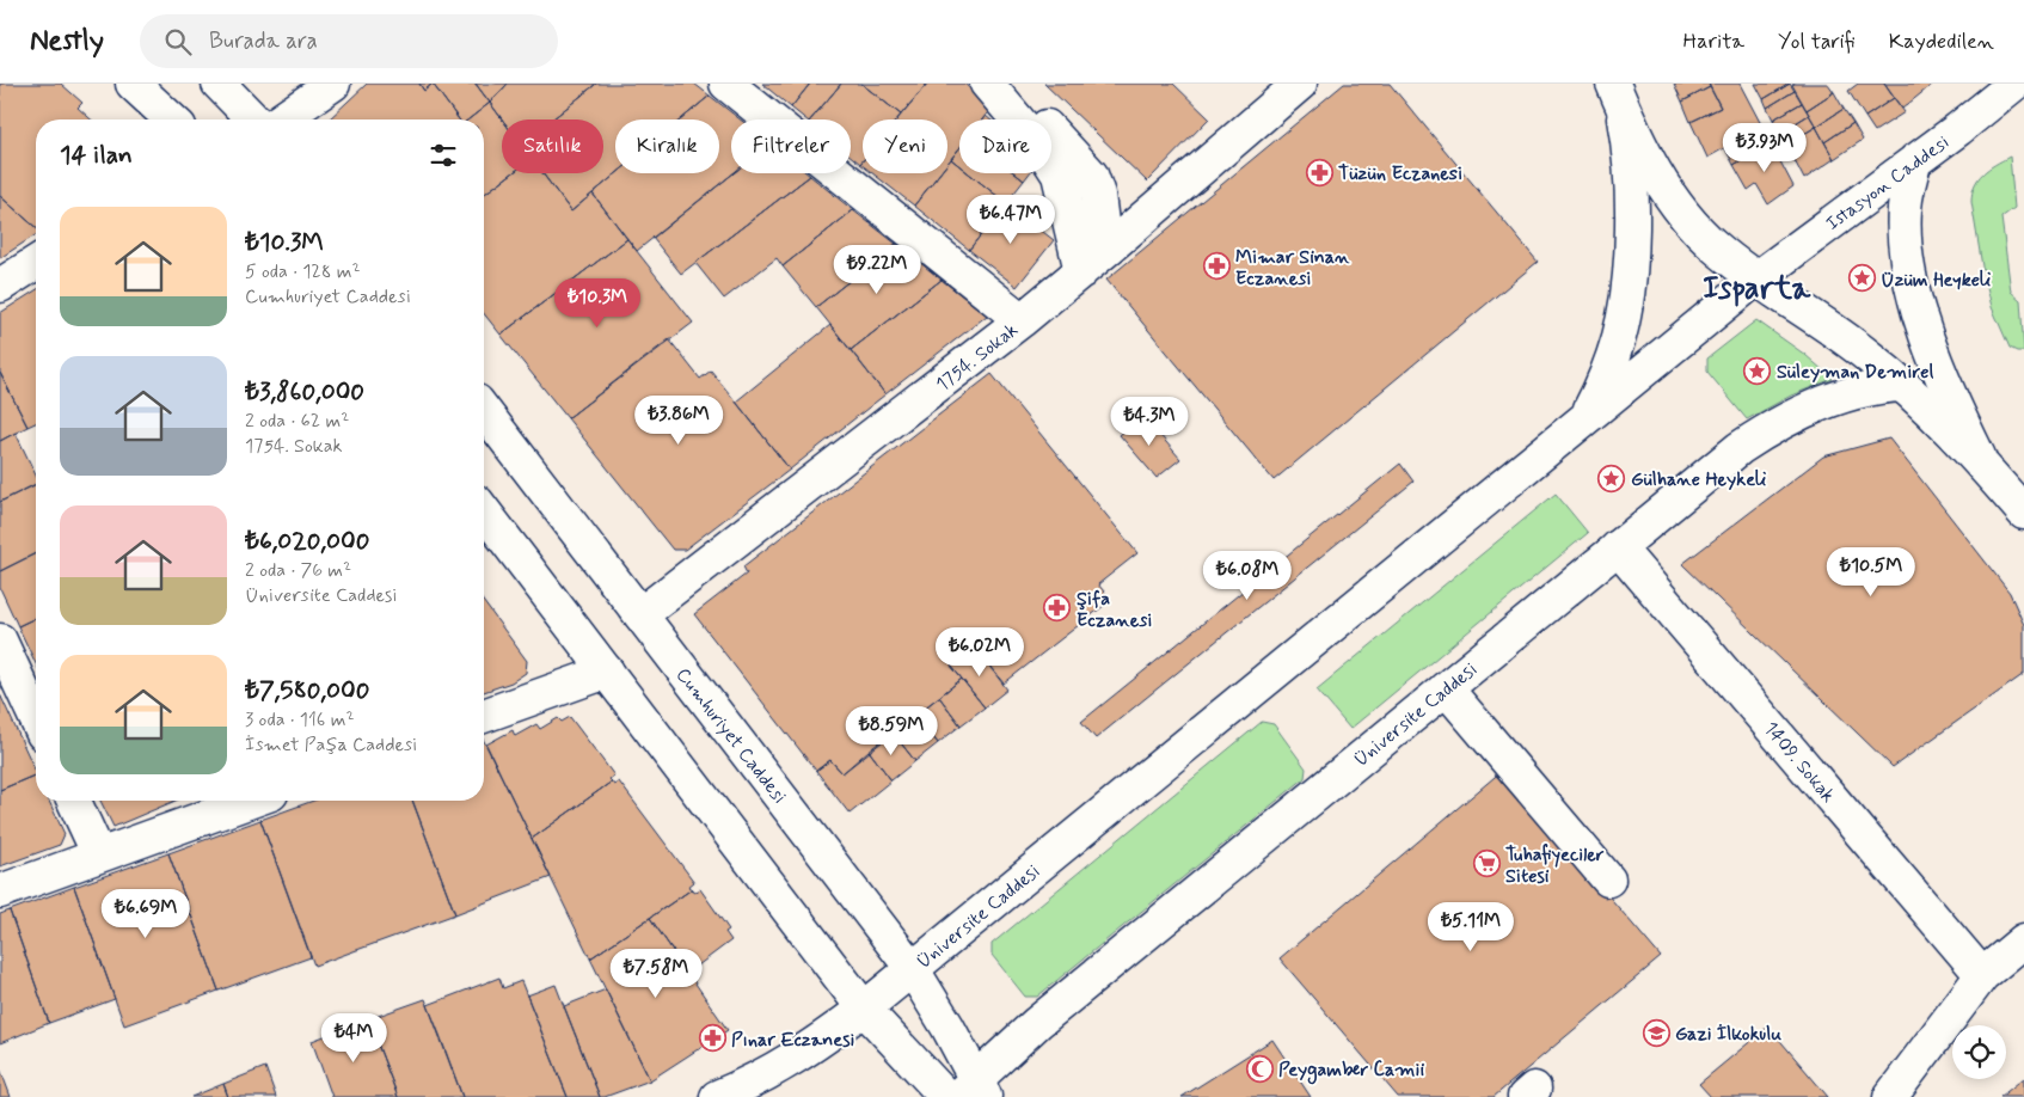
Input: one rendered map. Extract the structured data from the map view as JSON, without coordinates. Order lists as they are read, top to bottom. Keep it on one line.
{"streets":{"street":["Istasyon Caddesi","1754. Sokak","Üniversite Caddesi","Cumhuriyet Caddesi","1409. Sokak"]},"crossings":[["Istasyon Caddesi","Üniversite Caddesi"],["1754. Sokak","Cumhuriyet Caddesi"],["Üniversite Caddesi","Cumhuriyet Caddesi"],["Üniversite Caddesi","1409. Sokak"]],"districts":["Isparta"],"places":{"pharmacy":["Tüzün Eczanesi","Mimar Sinan Eczanesi","Şifa Eczanesi","Pınar Eczanesi"],"place":["Üzüm Heykeli","Süleyman Demirel","Gülhane Heykeli"],"supermarket":["Tuhafiyeciler Sitesi"],"school or university":["Gazi İlkokulu"],"mosque":["Peygamber Camii"]},"page":{"header":"Nestly","search":"Burada ara","nav":["Harita","Yol tarifi","Kaydedilen"],"chip":["Satılık","Kiralık","Filtreler","Yeni","Daire"],"heading":"14 ilan","price":["₺3.93M","₺6.47M","₺9.22M","₺10.3M","₺3.86M","₺4.3M","₺10.5M","₺6.08M","₺6.02M","₺8.59M","₺6.69M","₺5.11M","₺7.58M","₺4M"],"list":[{"name":"₺10.3M","note":"5 oda · 128 m² · Cumhuriyet Caddesi"},{"name":"₺3,860,000","note":"2 oda · 62 m² · 1754. Sokak"},{"name":"₺6,020,000","note":"2 oda · 76 m² · Üniversite Caddesi"},{"name":"₺7,580,000","note":"3 oda · 116 m² · İsmet Paşa Caddesi"}]}}
